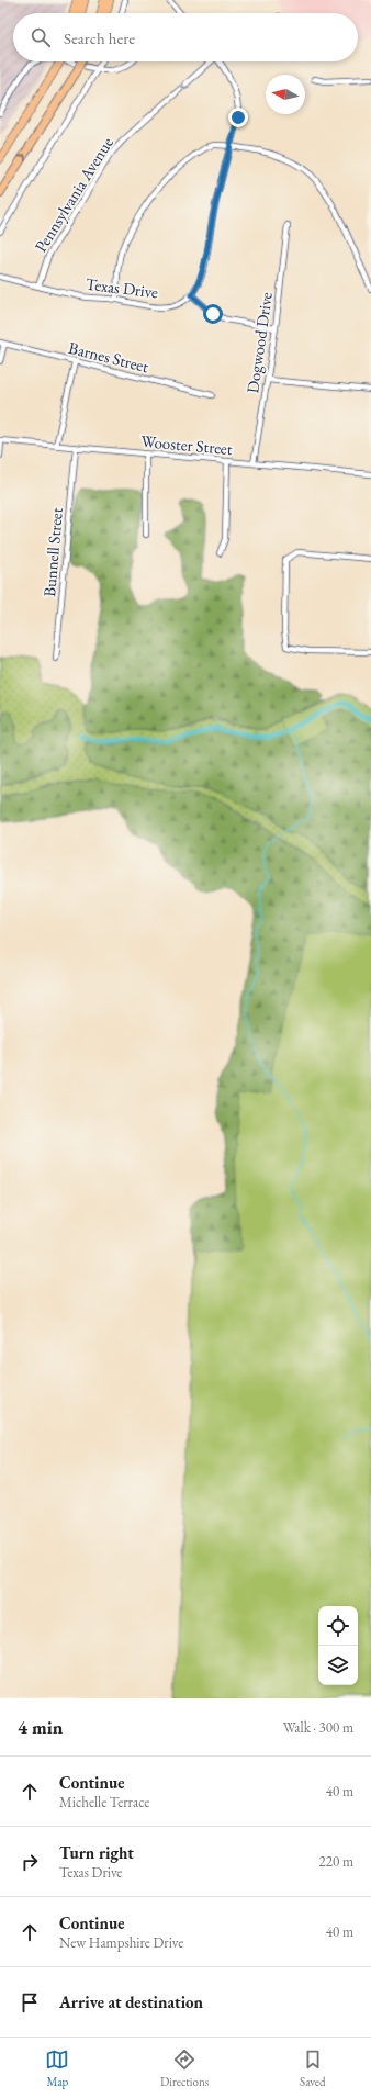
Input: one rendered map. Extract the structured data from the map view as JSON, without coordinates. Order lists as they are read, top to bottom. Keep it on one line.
{"streets":{"street":["Pennsylvania Avenue","Texas Drive","Dogwood Drive","Barnes Street","Wooster Street","Bunnell Street"]},"crossings":[["Pennsylvania Avenue","Texas Drive"],["Dogwood Drive","Wooster Street"],["Wooster Street","Bunnell Street"]],"one_way":["Pennsylvania Avenue"],"north":"left","page":{"search":"Search here","heading":["4 min","Walk · 300 m"],"list":[["Continue","Michelle Terrace","40 m"],["Turn right","Texas Drive","220 m"],["Continue","New Hampshire Drive","40 m"],"Arrive at destination"],"nav":["Map","Directions","Saved"]}}
